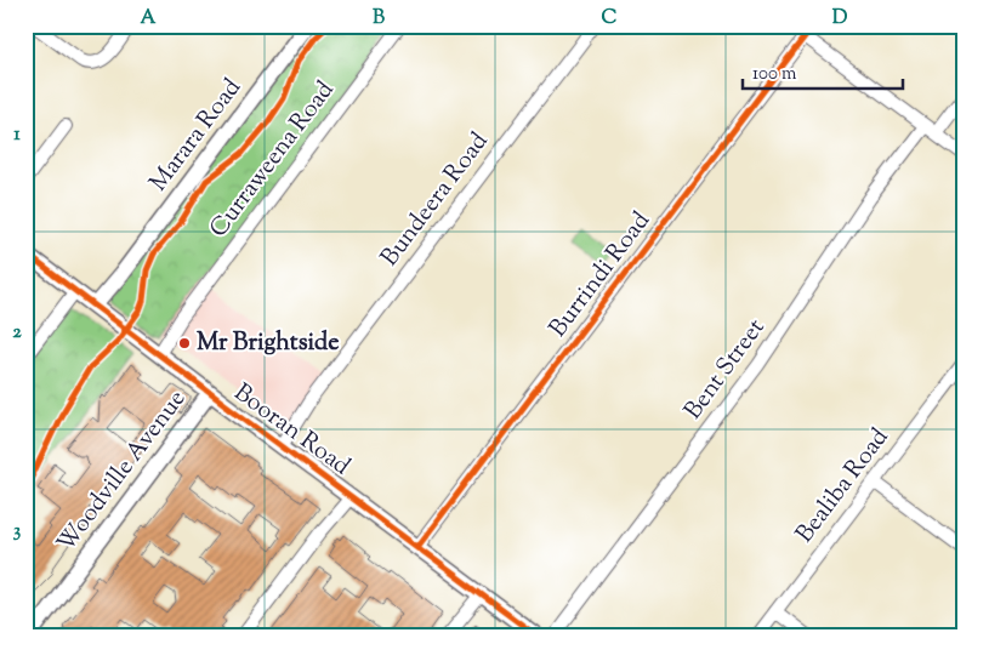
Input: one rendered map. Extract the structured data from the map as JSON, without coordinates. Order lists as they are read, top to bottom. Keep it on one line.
{"streets":{"street":["Marara Road","Curraweena Road","Bundeera Road","Burrindi Road","Bent Street","Booran Road","Woodville Avenue","Bealiba Road"]},"crossings":[["Marara Road","Booran Road"],["Curraweena Road","Booran Road"],["Bundeera Road","Booran Road"],["Burrindi Road","Booran Road"],["Booran Road","Woodville Avenue"]],"places":["Mr Brightside"],"scale_bar":"100 m","grid":{"columns":["A","B","C","D"],"rows":["1","2","3"]}}
